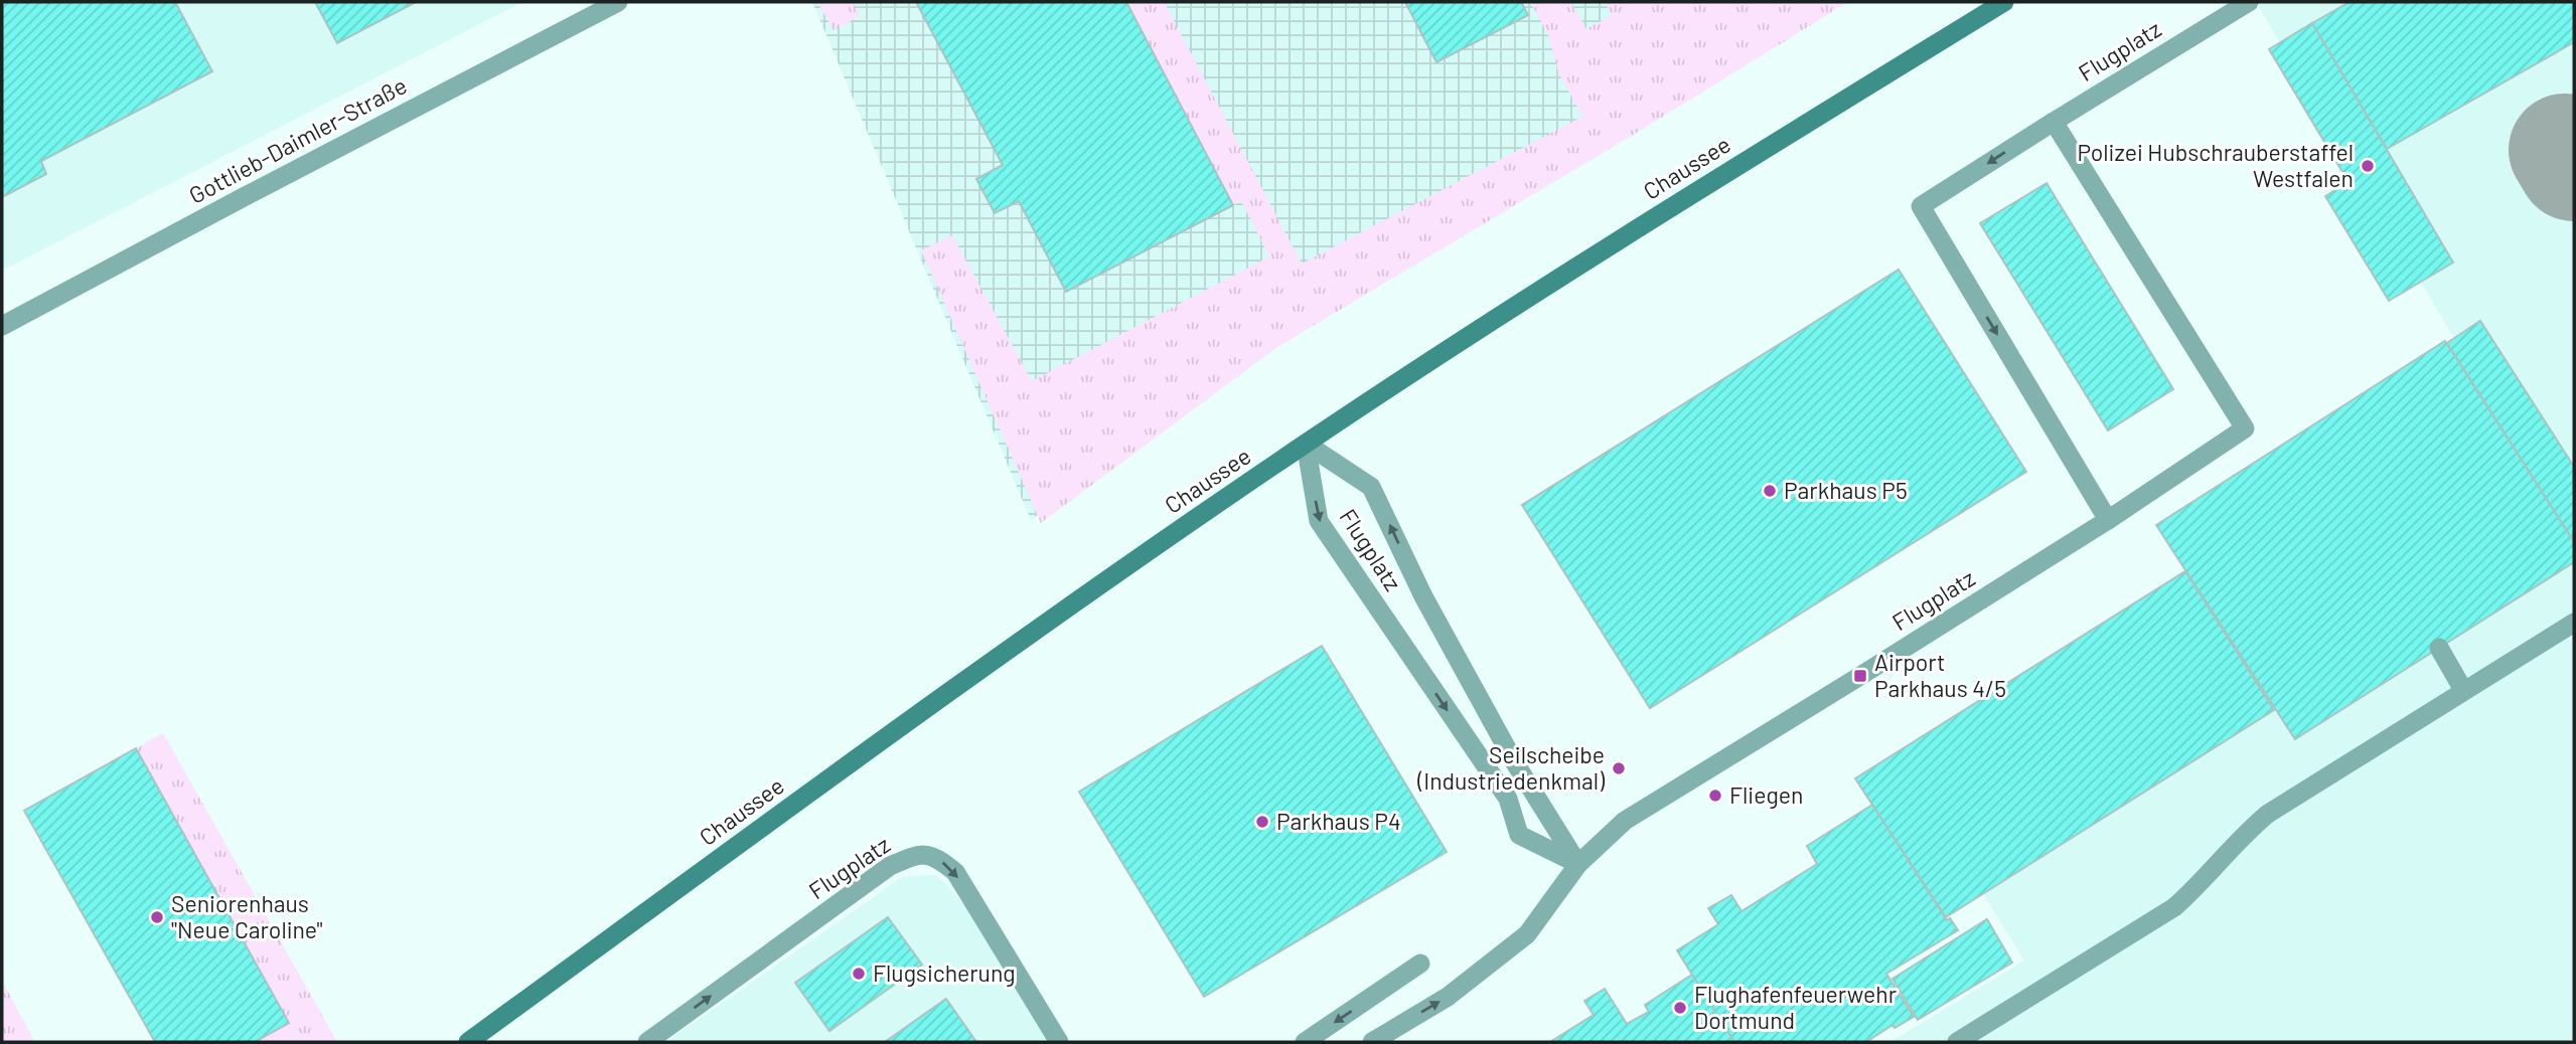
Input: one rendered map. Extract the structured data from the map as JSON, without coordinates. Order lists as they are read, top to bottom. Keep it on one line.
{"streets":{"main road":["Chaussee"],"street":["Flugplatz","Gottlieb-Daimler-Straße"]},"crossings":[["Flugplatz","Chaussee"]],"places":{"other":["Polizei Hubschrauberstaffel Westfalen","Parkhaus P5","Seilscheibe (Industriedenkmal)","Fliegen","Parkhaus P4","Seniorenhaus \"Neue Caroline\"","Flugsicherung","Flughafenfeuerwehr Dortmund"],"transit":["Airport Parkhaus 4/5"]}}
